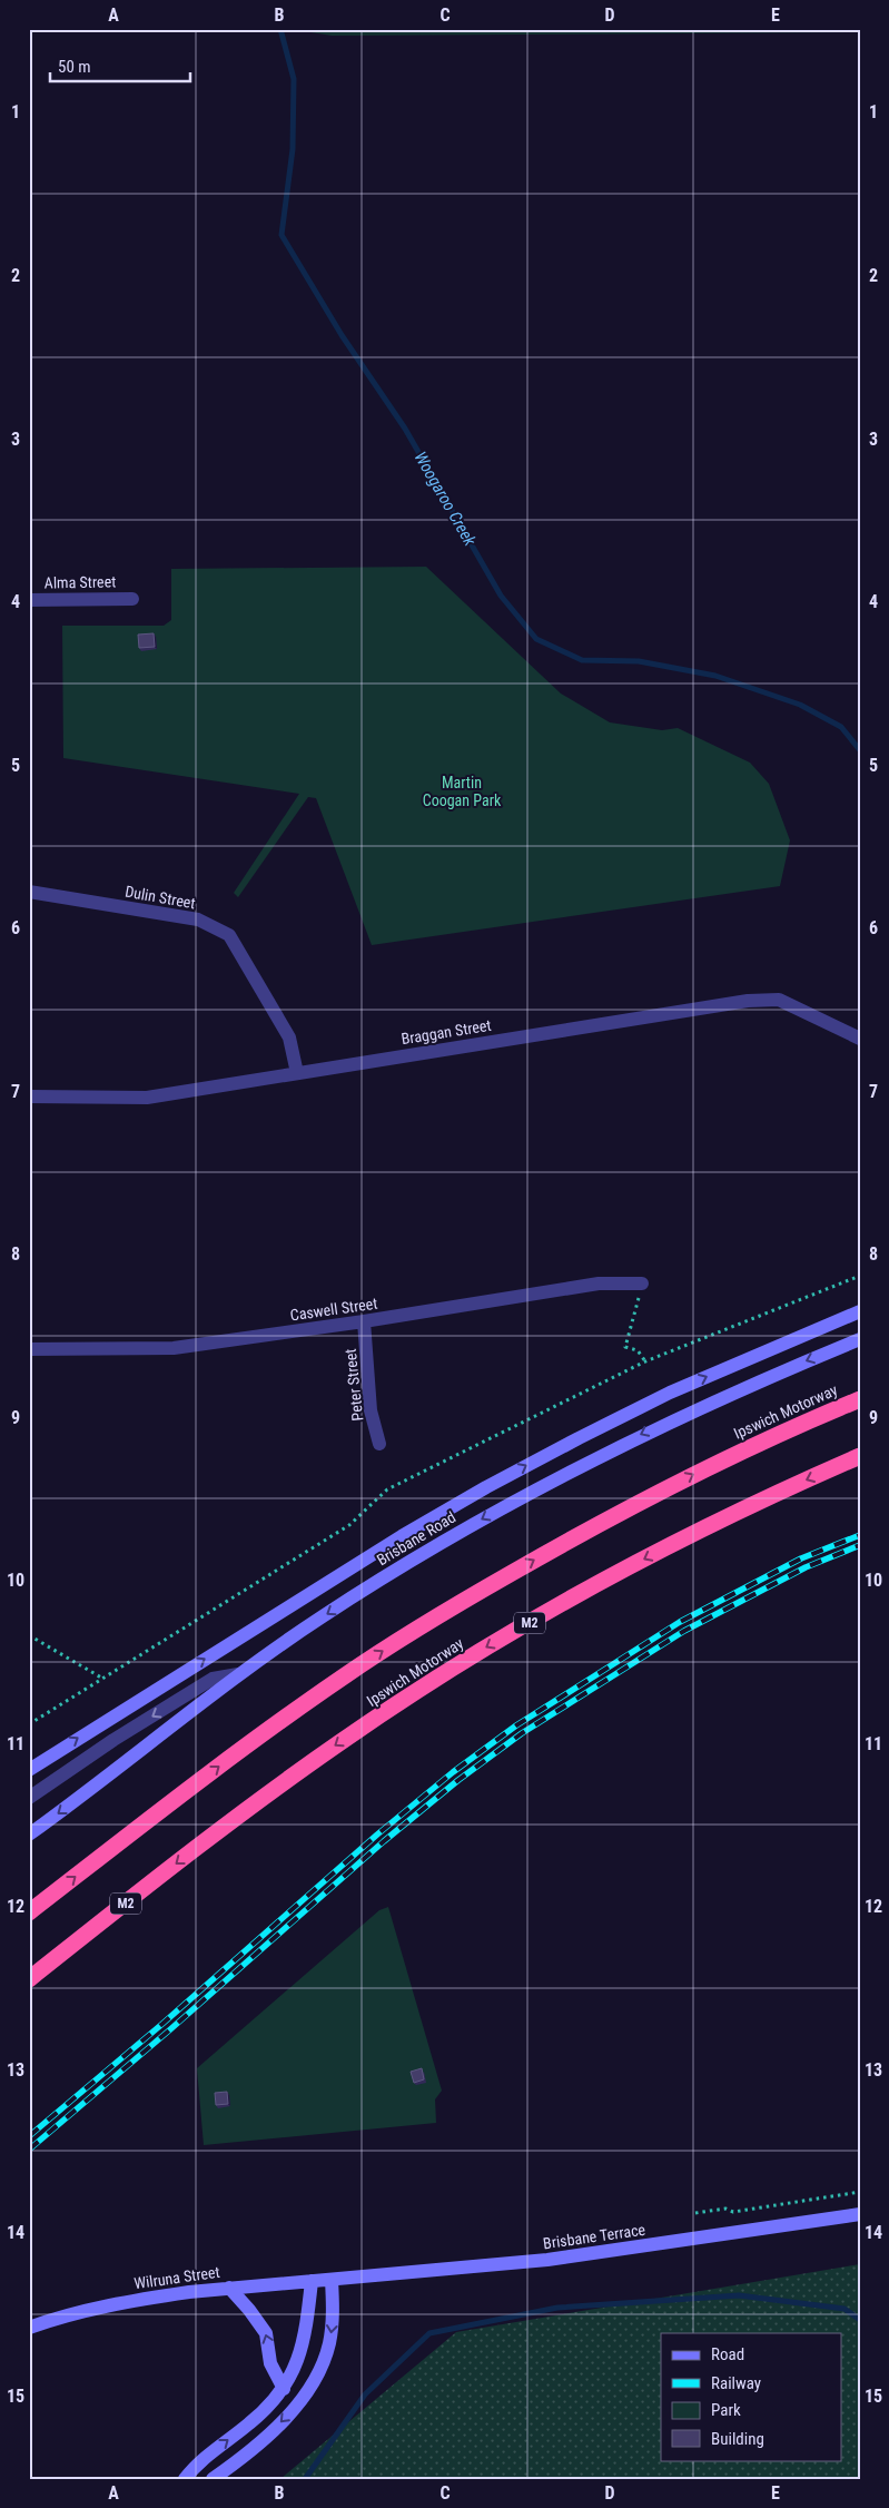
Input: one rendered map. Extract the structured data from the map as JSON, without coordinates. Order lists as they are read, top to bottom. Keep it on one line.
{"streets":{"highway":["Ipswich Motorway","M2"],"main road":["Brisbane Road","Brisbane Terrace","Wilruna Street"],"street":["Alma Street","Dulin Street","Braggan Street","Caswell Street","Peter Street"]},"crossings":[["Dulin Street","Braggan Street"],["Caswell Street","Peter Street"],["Brisbane Terrace","Wilruna Street"]],"water":["Woogaroo Creek"],"parks":["Martin Coogan Park"],"legend":["Road","Railway","Park","Building"],"scale_bar":"50 m","grid":{"columns":["A","B","C","D","E"],"rows":["1","2","3","4","5","6","7","8","9","10","11","12","13","14","15"]}}
